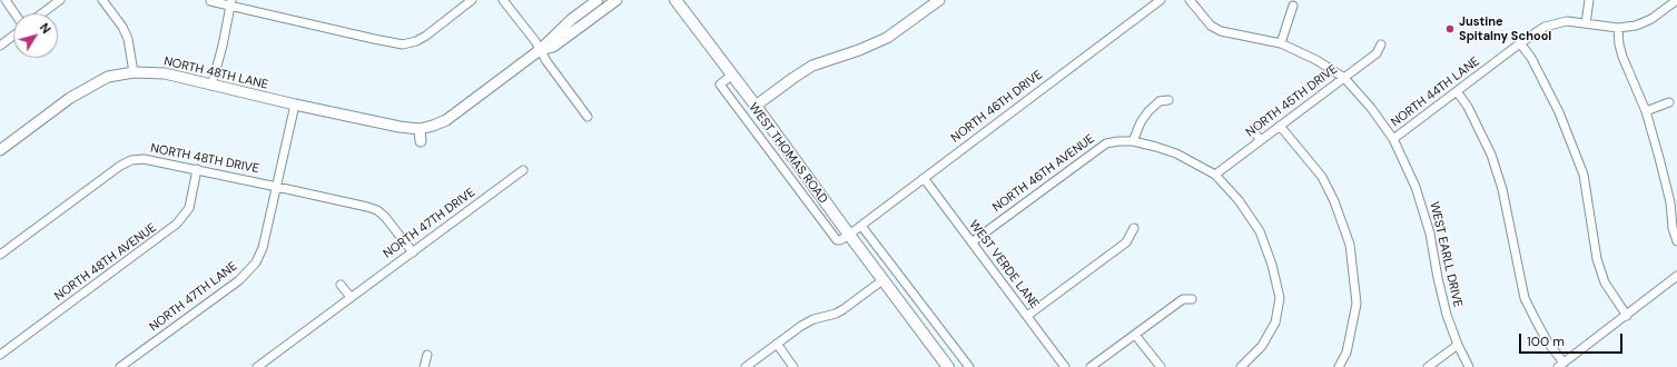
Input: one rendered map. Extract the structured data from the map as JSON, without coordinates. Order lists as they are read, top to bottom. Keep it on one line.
{"streets":{"main road":["WEST THOMAS ROAD"],"street":["NORTH 48TH LANE","NORTH 44TH LANE","NORTH 45TH DRIVE","NORTH 46TH DRIVE","NORTH 48TH DRIVE","NORTH 46TH AVENUE","NORTH 47TH DRIVE","WEST EARLL DRIVE","NORTH 48TH AVENUE","WEST VERDE LANE","NORTH 47TH LANE"]},"crossings":[["NORTH 48TH LANE","NORTH 47TH LANE"],["NORTH 44TH LANE","WEST EARLL DRIVE"],["NORTH 45TH DRIVE","NORTH 46TH AVENUE"],["NORTH 45TH DRIVE","WEST EARLL DRIVE"],["NORTH 46TH DRIVE","WEST THOMAS ROAD"],["NORTH 46TH DRIVE","WEST VERDE LANE"],["NORTH 48TH DRIVE","NORTH 47TH DRIVE"],["NORTH 48TH DRIVE","NORTH 48TH AVENUE"],["NORTH 48TH DRIVE","NORTH 47TH LANE"],["NORTH 46TH AVENUE","WEST VERDE LANE"]],"places":["Justine Spitalny School"],"scale_bar":"100 m","north":"top right"}
